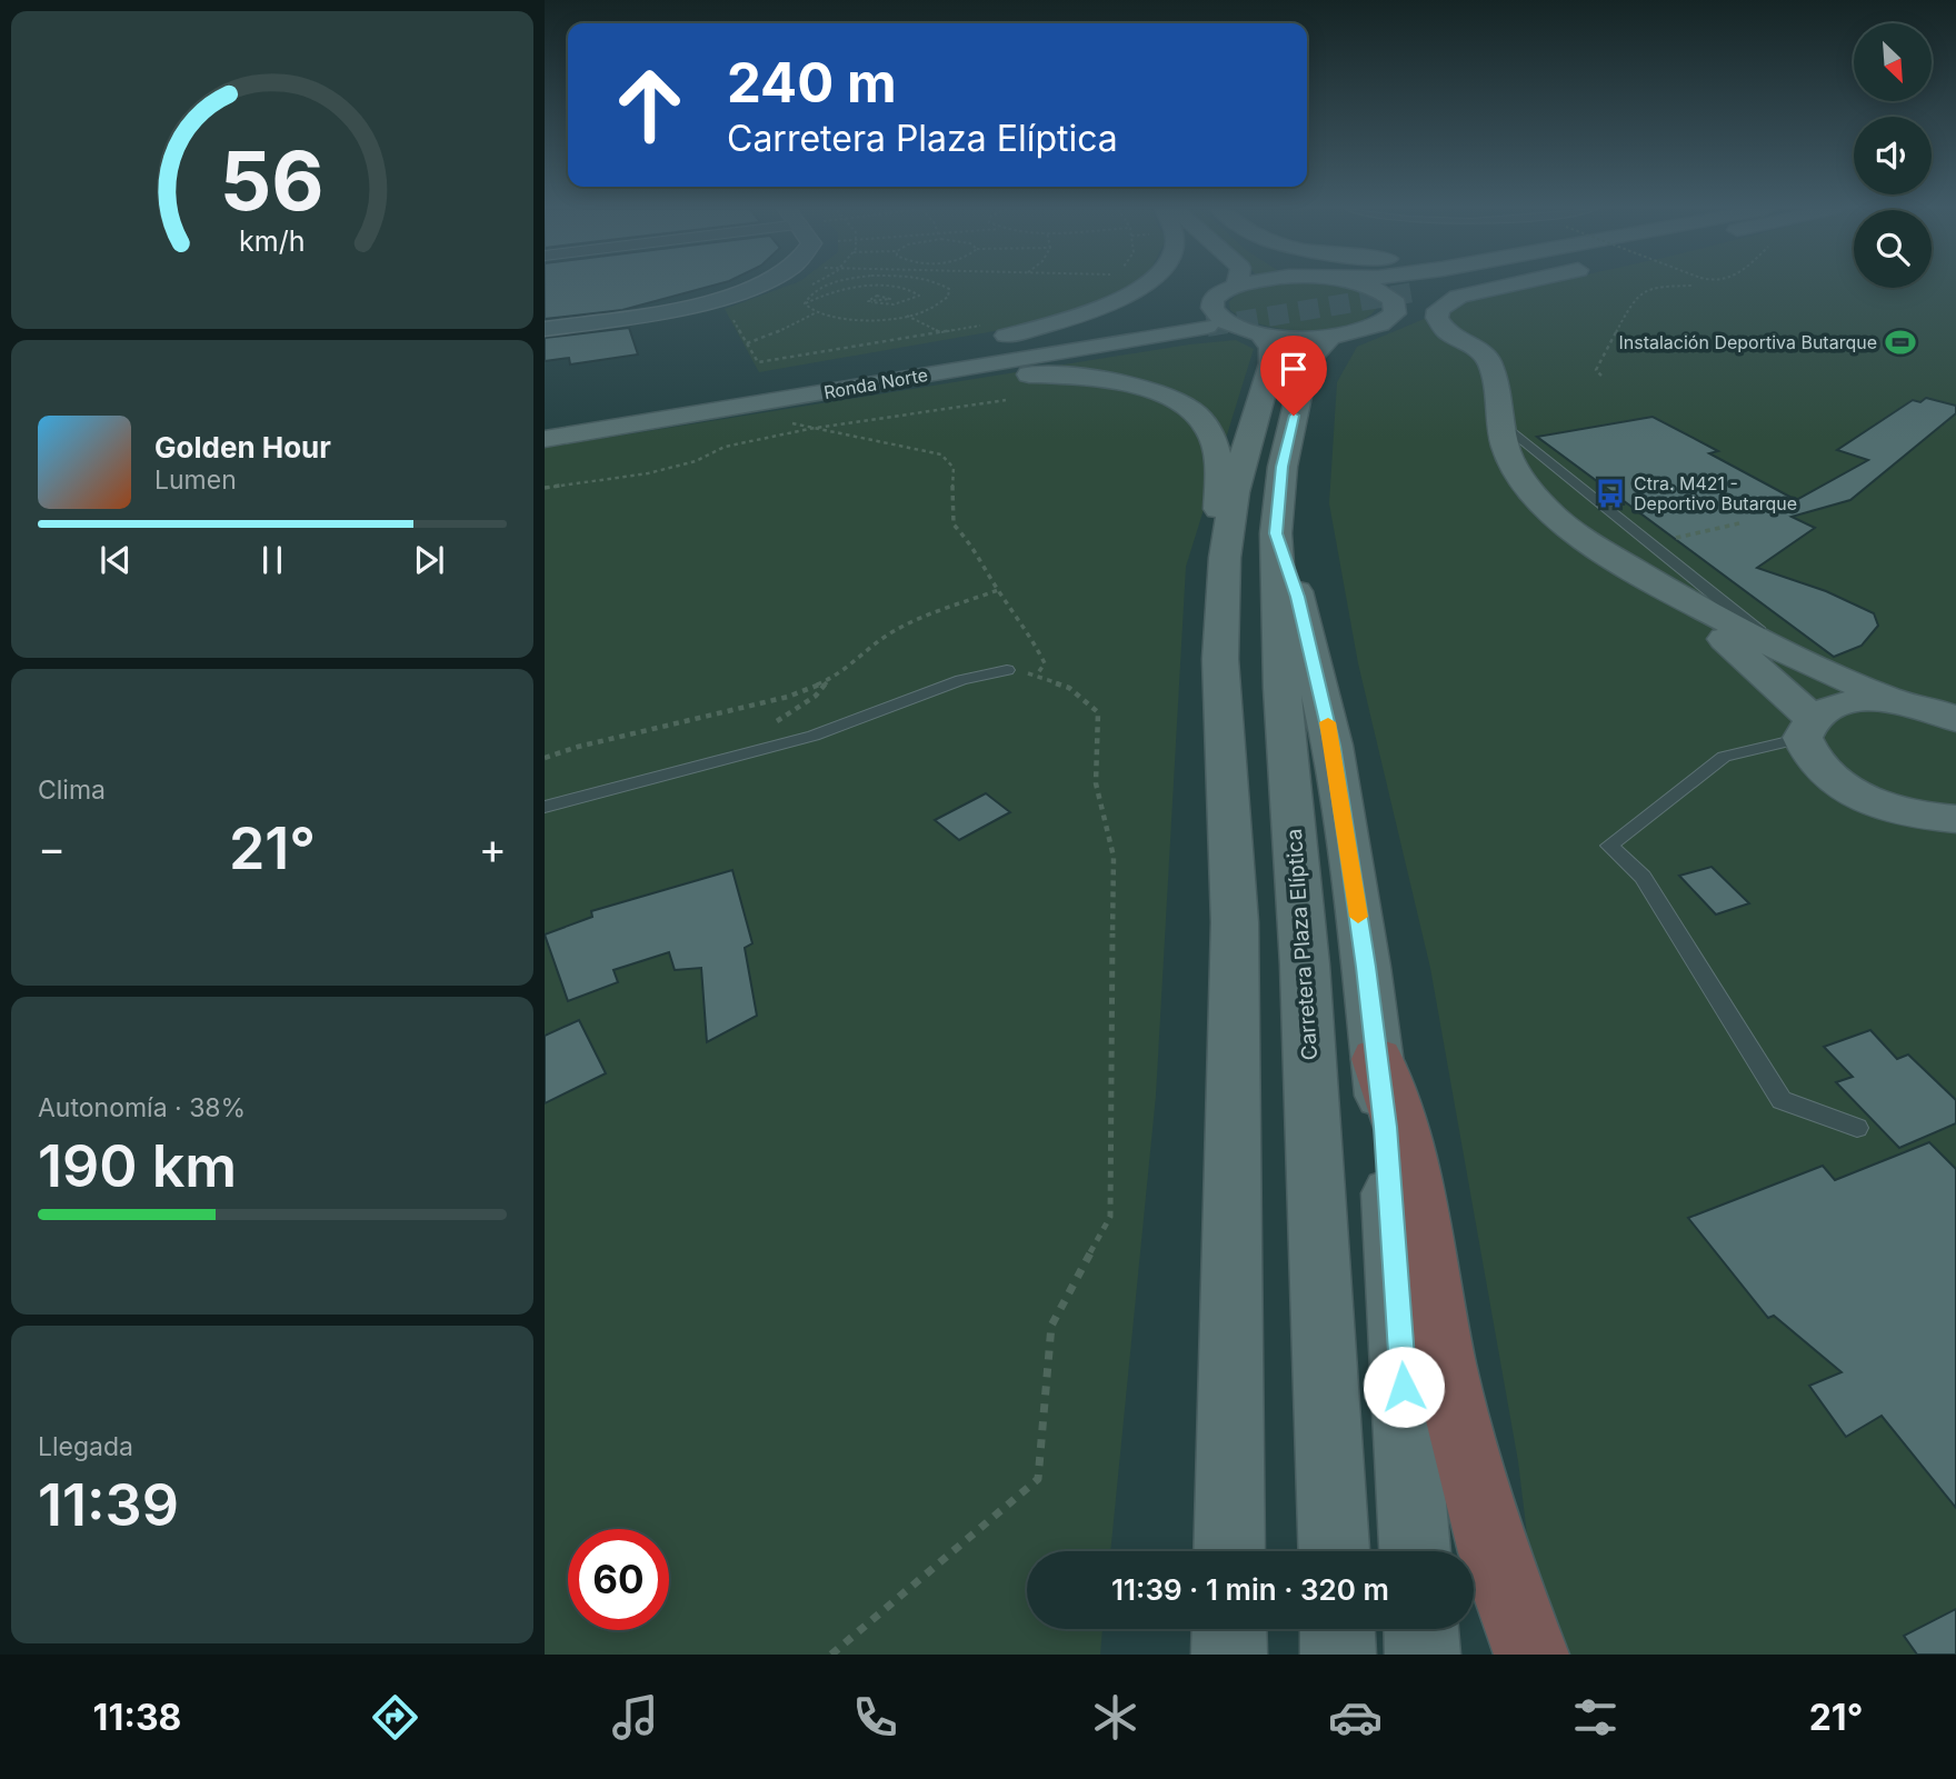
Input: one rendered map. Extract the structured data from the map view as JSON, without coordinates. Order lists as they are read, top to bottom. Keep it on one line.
{"streets":{"main road":["Ronda Norte","Carretera Plaza Elíptica"]},"places":{"sports":["Instalación Deportiva Butarque"],"bus stop":["Ctra. M421 - Deportivo Butarque"]},"north":"bottom right","page":{"turn":["240 m","Carretera Plaza Elíptica"],"song":["Golden Hour","Lumen"],"tile":["Clima",["Autonomía · 38%","190 km"],["Llegada","11:39"]],"heat":["−","21°","+"],"limit":"60","trip":"11:39 · 1 min · 320 m","tabs":["11:38","21°"],"gauge":["56","km/h"]}}
